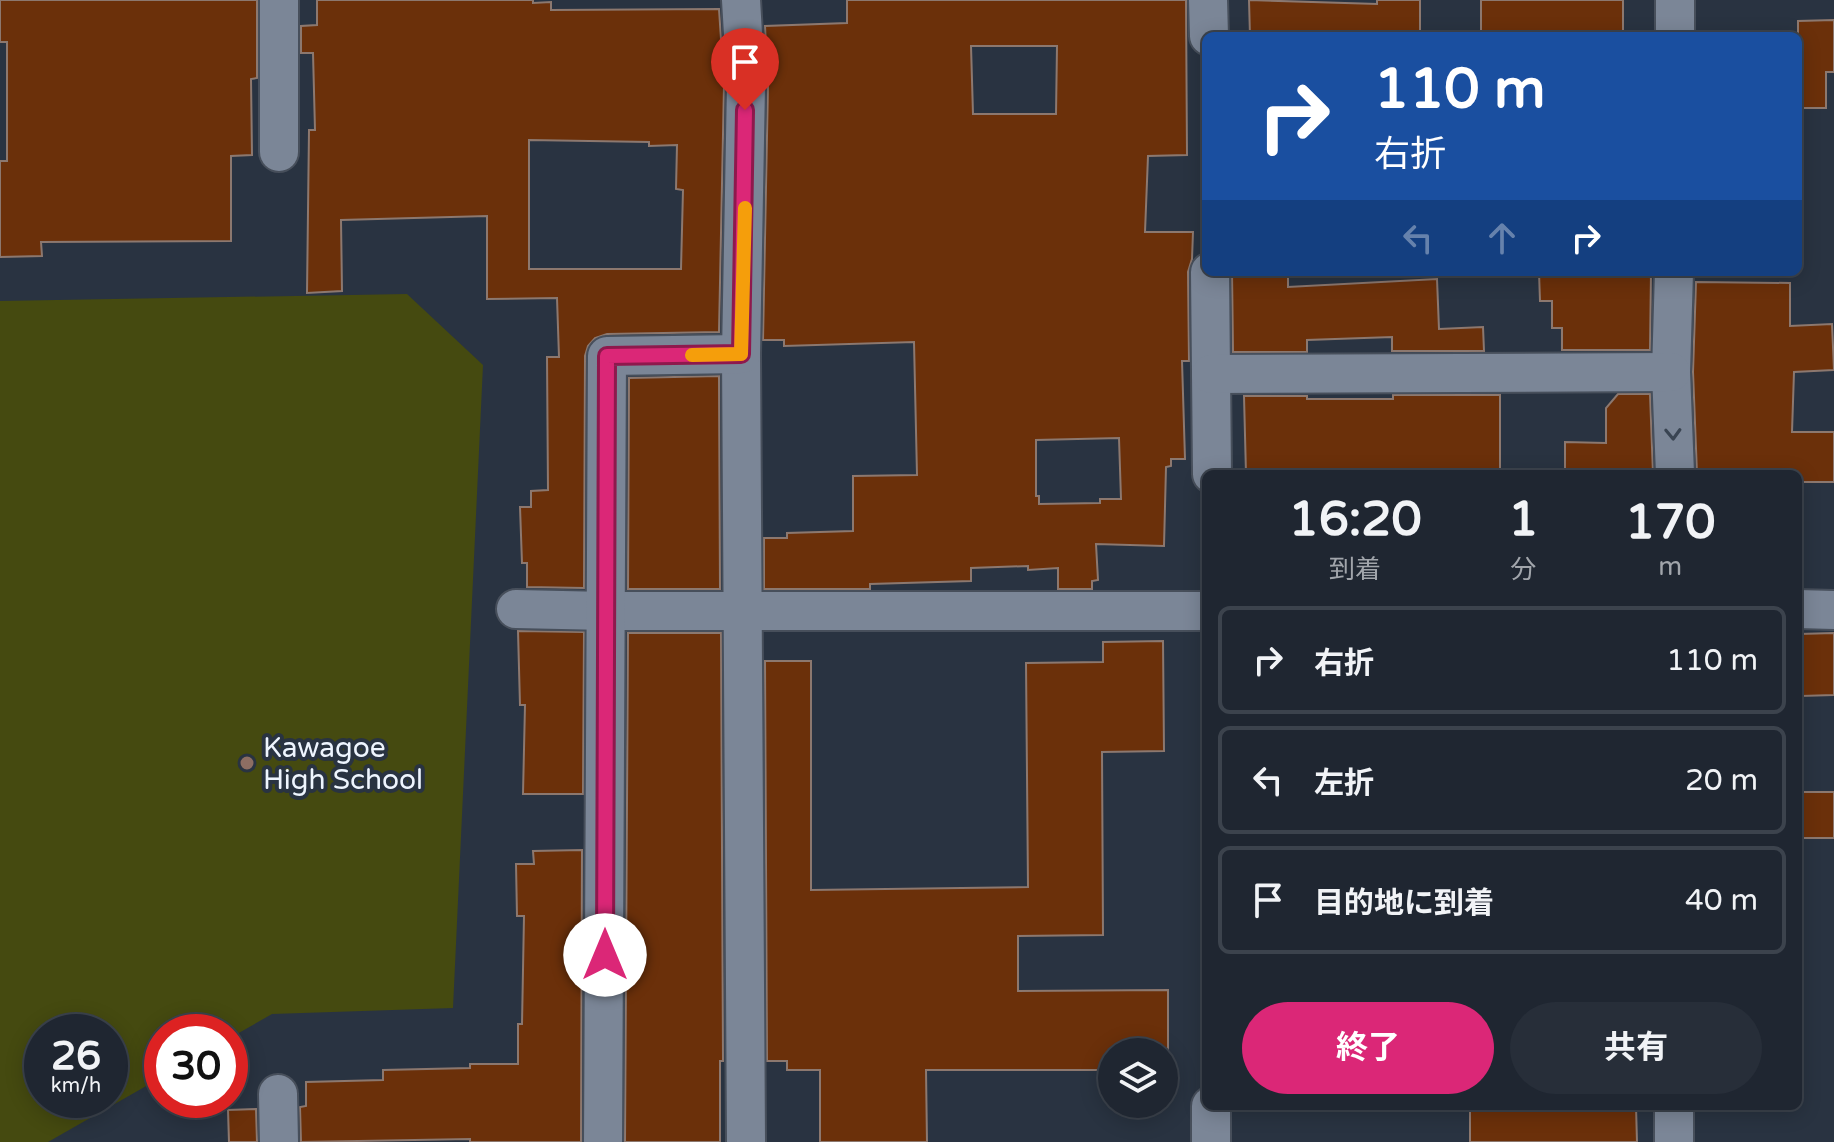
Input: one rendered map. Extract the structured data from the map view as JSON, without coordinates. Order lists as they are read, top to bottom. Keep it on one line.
{"places":["Kawagoe High School"],"page":{"turn":["110 m","右折"],"eta":["16:20","到着","1","分","170","m"],"list":[{"name":"右折","value":"110 m"},{"name":"左折","value":"20 m"},{"name":"目的地に到着","value":"40 m"}],"buttons":["終了","共有"],"speed":"26 km/h","limit":"30"}}
